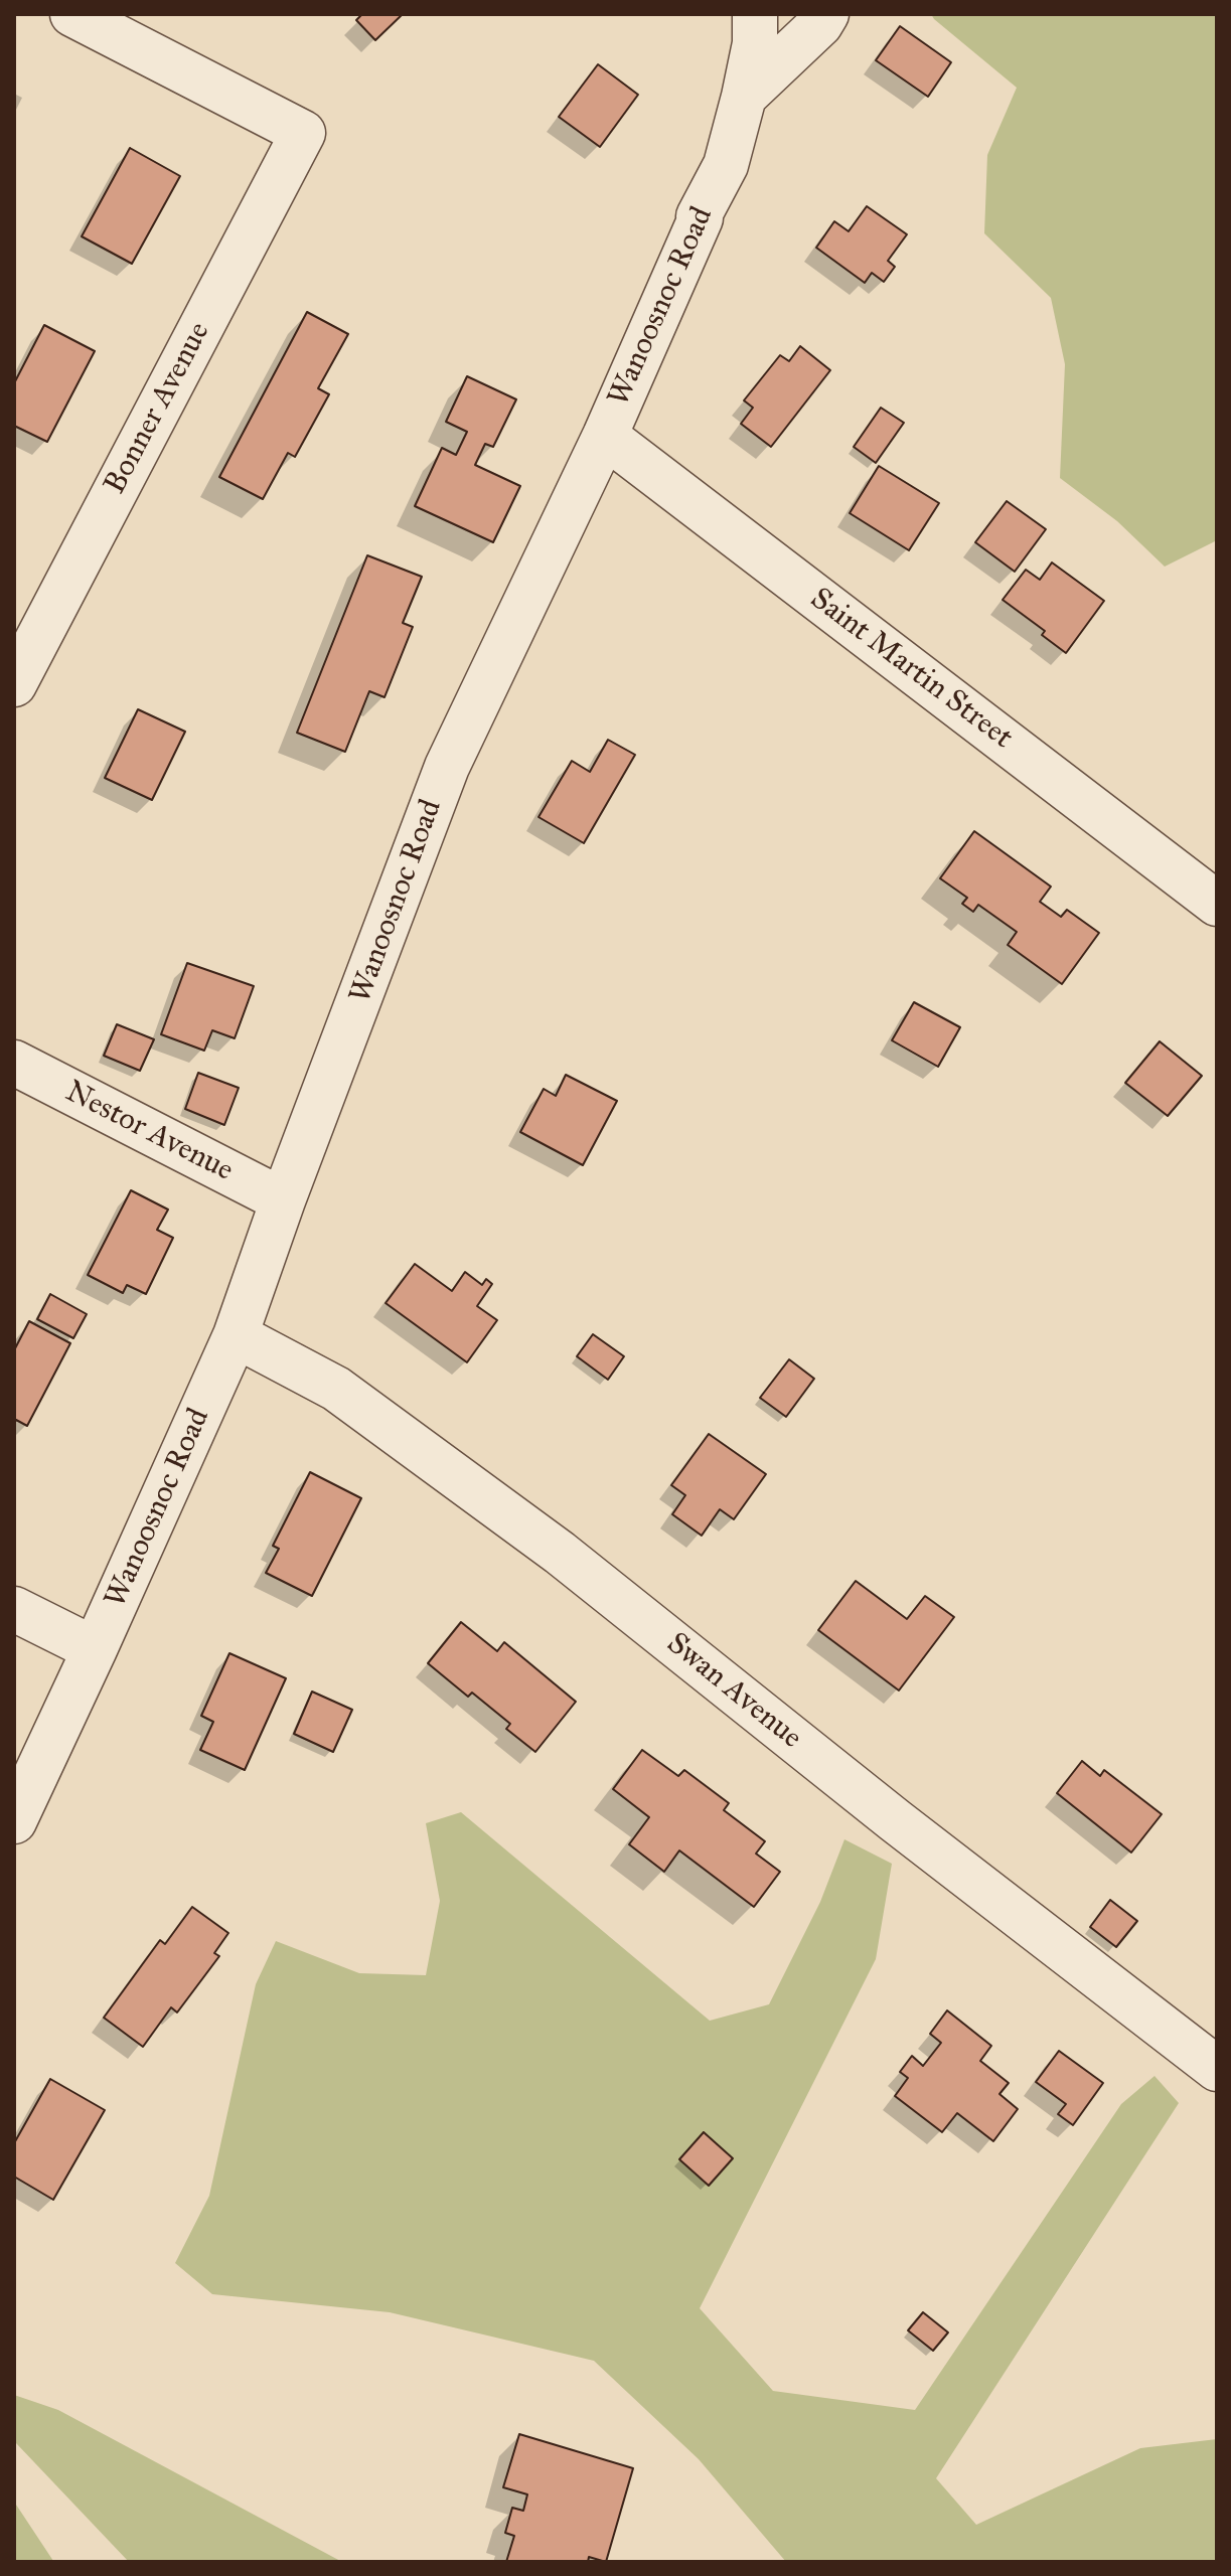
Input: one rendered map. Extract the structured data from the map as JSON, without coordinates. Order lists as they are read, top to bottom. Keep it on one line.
{"streets":{"street":["Wanoosnoc Road","Bonner Avenue","Saint Martin Street","Nestor Avenue","Swan Avenue"]},"crossings":[["Wanoosnoc Road","Saint Martin Street"],["Wanoosnoc Road","Nestor Avenue"],["Wanoosnoc Road","Swan Avenue"]]}
